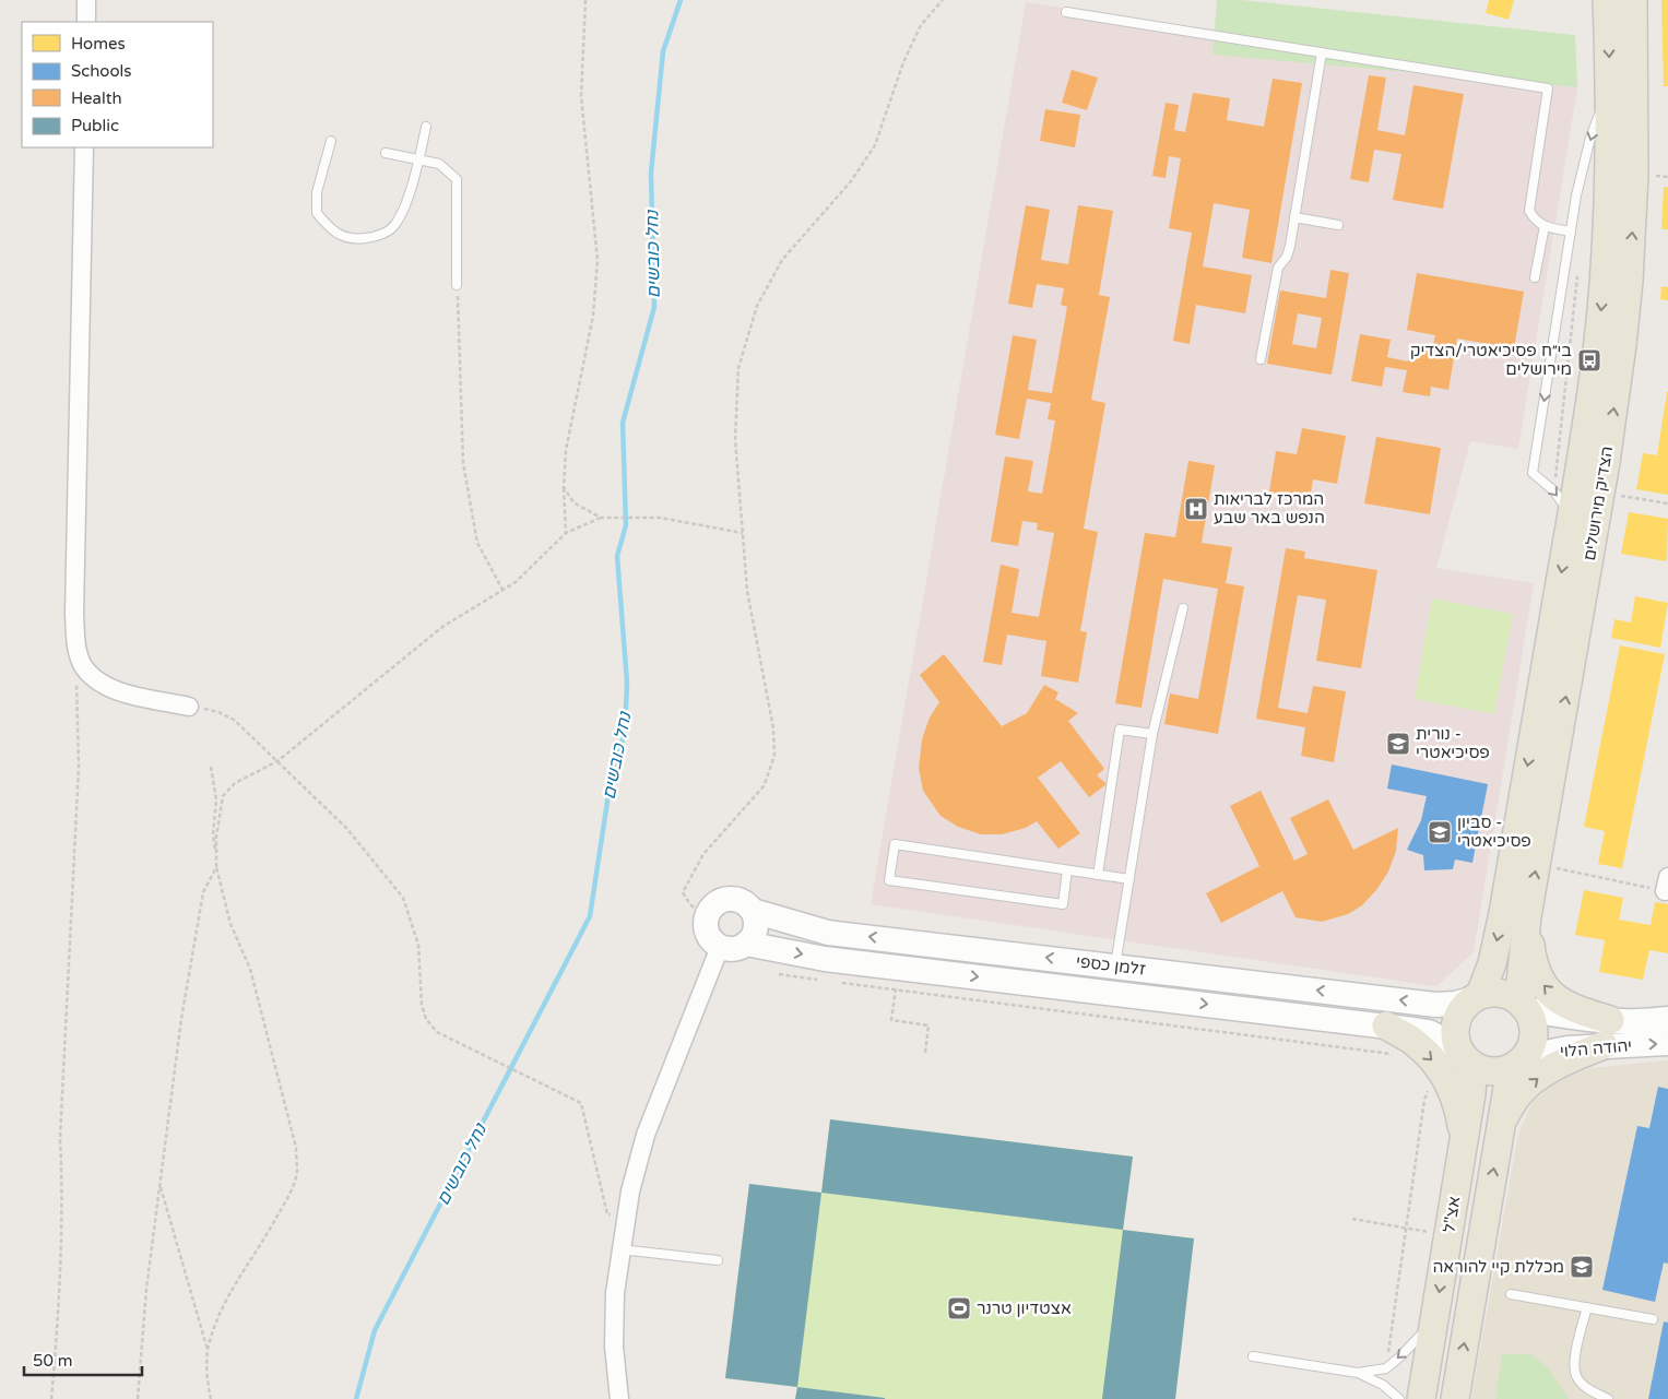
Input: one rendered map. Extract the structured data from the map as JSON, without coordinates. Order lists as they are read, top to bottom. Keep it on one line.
{"streets":{"main road":["הצדיק מירושלים","אצ\"ל"],"street":["זלמן כספי","יהודה הלוי"]},"crossings":[["הצדיק מירושלים","זלמן כספי"],["הצדיק מירושלים","יהודה הלוי"],["הצדיק מירושלים","אצ\"ל"],["זלמן כספי","יהודה הלוי"],["זלמן כספי","אצ\"ל"],["יהודה הלוי","אצ\"ל"]],"water":["נחל כובשים"],"places":{"bus stop":["בי״ח פסיכיאטרי/הצדיק מירושלים"],"hospital":["המרכז לבריאות הנפש באר שבע"],"school or university":["נורית - פסיכיאטרי","סביון - פסיכיאטרי","מכללת קיי להוראה"],"sports":["אצטדיון טרנר"]},"legend":["Homes","Schools","Health","Public"],"scale_bar":"50 m"}
